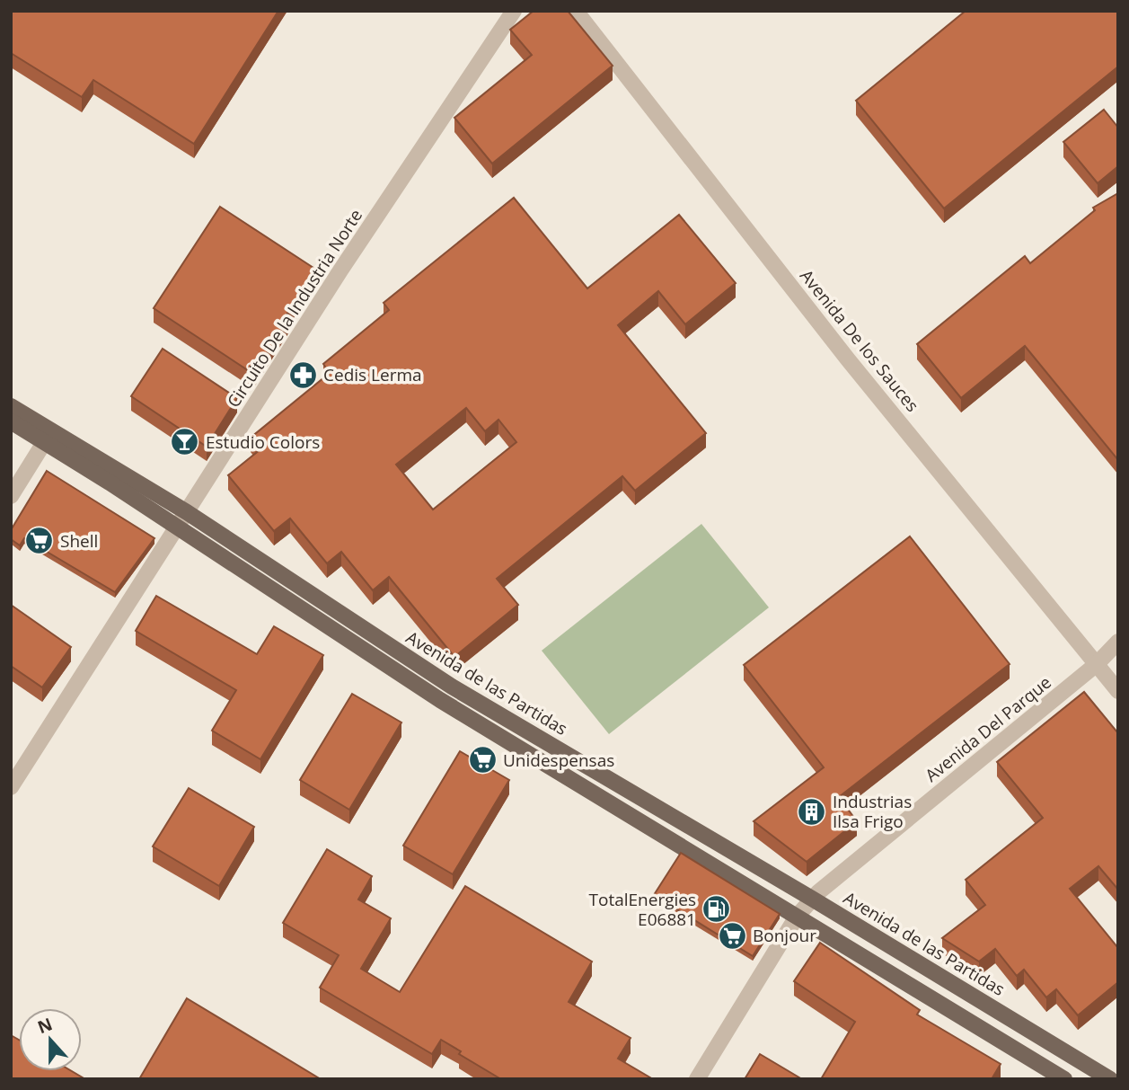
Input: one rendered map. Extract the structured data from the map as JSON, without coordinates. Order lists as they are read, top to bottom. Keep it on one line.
{"streets":{"main road":["Avenida de las Partidas"],"street":["Circuito De la Industria Norte","Avenida De los Sauces","Avenida Del Parque"]},"crossings":[["Circuito De la Industria Norte","Avenida de las Partidas"],["Avenida De los Sauces","Avenida Del Parque"],["Avenida de las Partidas","Avenida Del Parque"]],"places":{"pharmacy":["Cedis Lerma"],"bar":["Estudio Colors"],"supermarket":["Shell","Unidespensas","Bonjour"],"building":["Industrias Ilsa Frigo"],"fuel station":["TotalEnergies E06881"]},"north":"top"}
